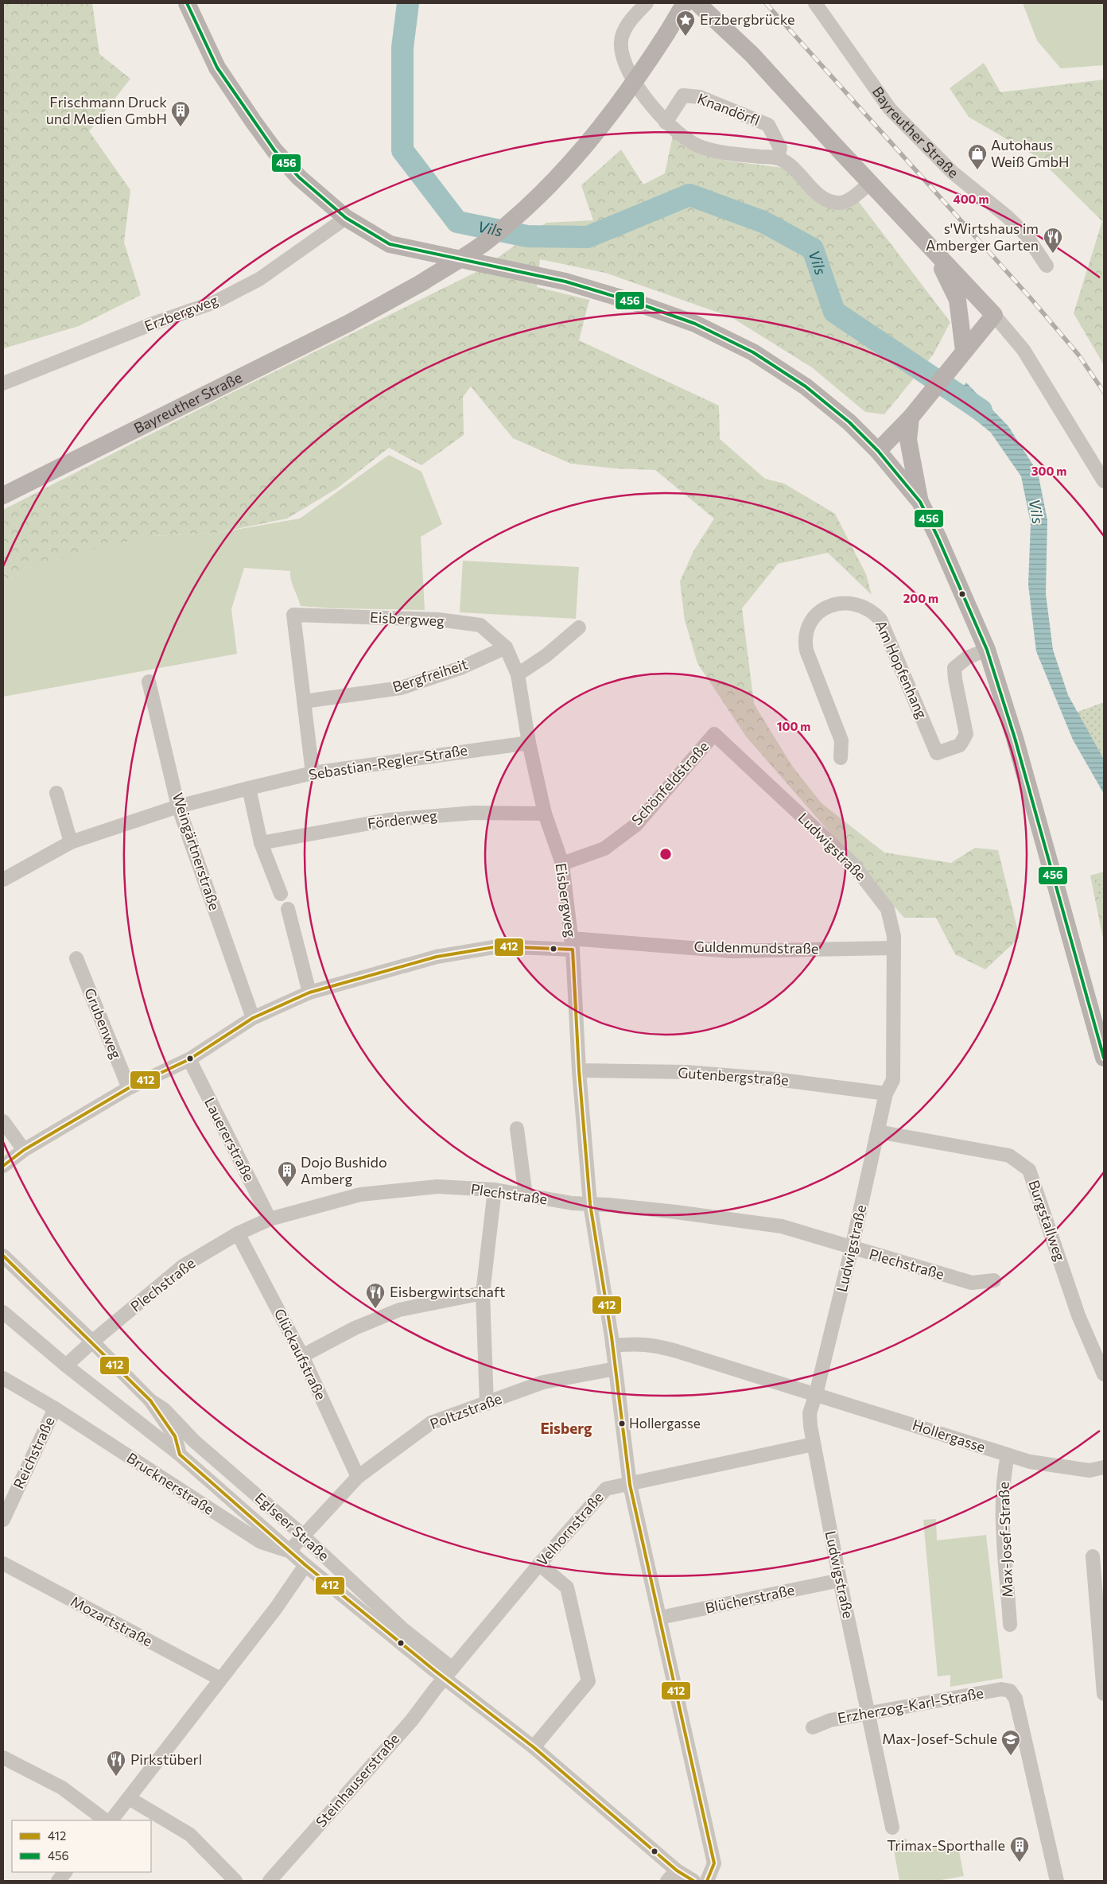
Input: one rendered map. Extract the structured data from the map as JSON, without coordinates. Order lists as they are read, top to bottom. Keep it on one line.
{"streets":{"main road":["Bayreuther Straße"],"street":["Knandörfl","Erzbergweg","Eisbergweg","Am Hopfenhang","Bergfreiheit","Sebastian-Regler-Straße","Schönfeldstraße","Förderweg","Ludwigstraße","Weingärtnerstraße","Guldenmundstraße","Grubenweg","Gutenbergstraße","Lauererstraße","Plechstraße","Burgstallweg","Glückaufstraße","Poltzstraße","Hollergasse","Reichstraße","Brucknerstraße","Eglseer Straße","Velhornstraße","Max-Josef-Straße","Blücherstraße","Mozartstraße","Erzherzog-Karl-Straße","Steinhauserstraße"]},"crossings":[["Eisbergweg","Bergfreiheit"],["Eisbergweg","Sebastian-Regler-Straße"],["Eisbergweg","Schönfeldstraße"],["Eisbergweg","Förderweg"],["Eisbergweg","Guldenmundstraße"],["Eisbergweg","Gutenbergstraße"],["Eisbergweg","Plechstraße"],["Eisbergweg","Poltzstraße"],["Eisbergweg","Hollergasse"],["Eisbergweg","Velhornstraße"],["Eisbergweg","Blücherstraße"],["Sebastian-Regler-Straße","Weingärtnerstraße"],["Schönfeldstraße","Ludwigstraße"],["Ludwigstraße","Guldenmundstraße"],["Ludwigstraße","Gutenbergstraße"],["Ludwigstraße","Plechstraße"],["Ludwigstraße","Burgstallweg"],["Ludwigstraße","Hollergasse"],["Ludwigstraße","Velhornstraße"],["Ludwigstraße","Blücherstraße"],["Ludwigstraße","Erzherzog-Karl-Straße"],["Weingärtnerstraße","Guldenmundstraße"],["Guldenmundstraße","Grubenweg"],["Guldenmundstraße","Lauererstraße"],["Lauererstraße","Plechstraße"],["Plechstraße","Glückaufstraße"],["Plechstraße","Eglseer Straße"],["Glückaufstraße","Poltzstraße"],["Poltzstraße","Brucknerstraße"],["Poltzstraße","Eglseer Straße"],["Hollergasse","Max-Josef-Straße"],["Reichstraße","Brucknerstraße"],["Brucknerstraße","Eglseer Straße"],["Eglseer Straße","Velhornstraße"],["Eglseer Straße","Steinhauserstraße"],["Velhornstraße","Steinhauserstraße"]],"districts":["Eisberg"],"water":["Vils"],"places":{"place":["Erzbergbrücke"],"building":["Frischmann Druck und Medien GmbH","Dojo Bushido Amberg","Trimax-Sporthalle"],"shop":["Autohaus Weiß GmbH"],"restaurant":["s'Wirtshaus im Amberger Garten","Eisbergwirtschaft","Pirkstüberl"],"other":["Hollergasse"],"school or university":["Max-Josef-Schule"]},"lines":["transit line 456","transit line 412"],"legend":["412","456"],"rings":["400 m","300 m","200 m","100 m"]}
